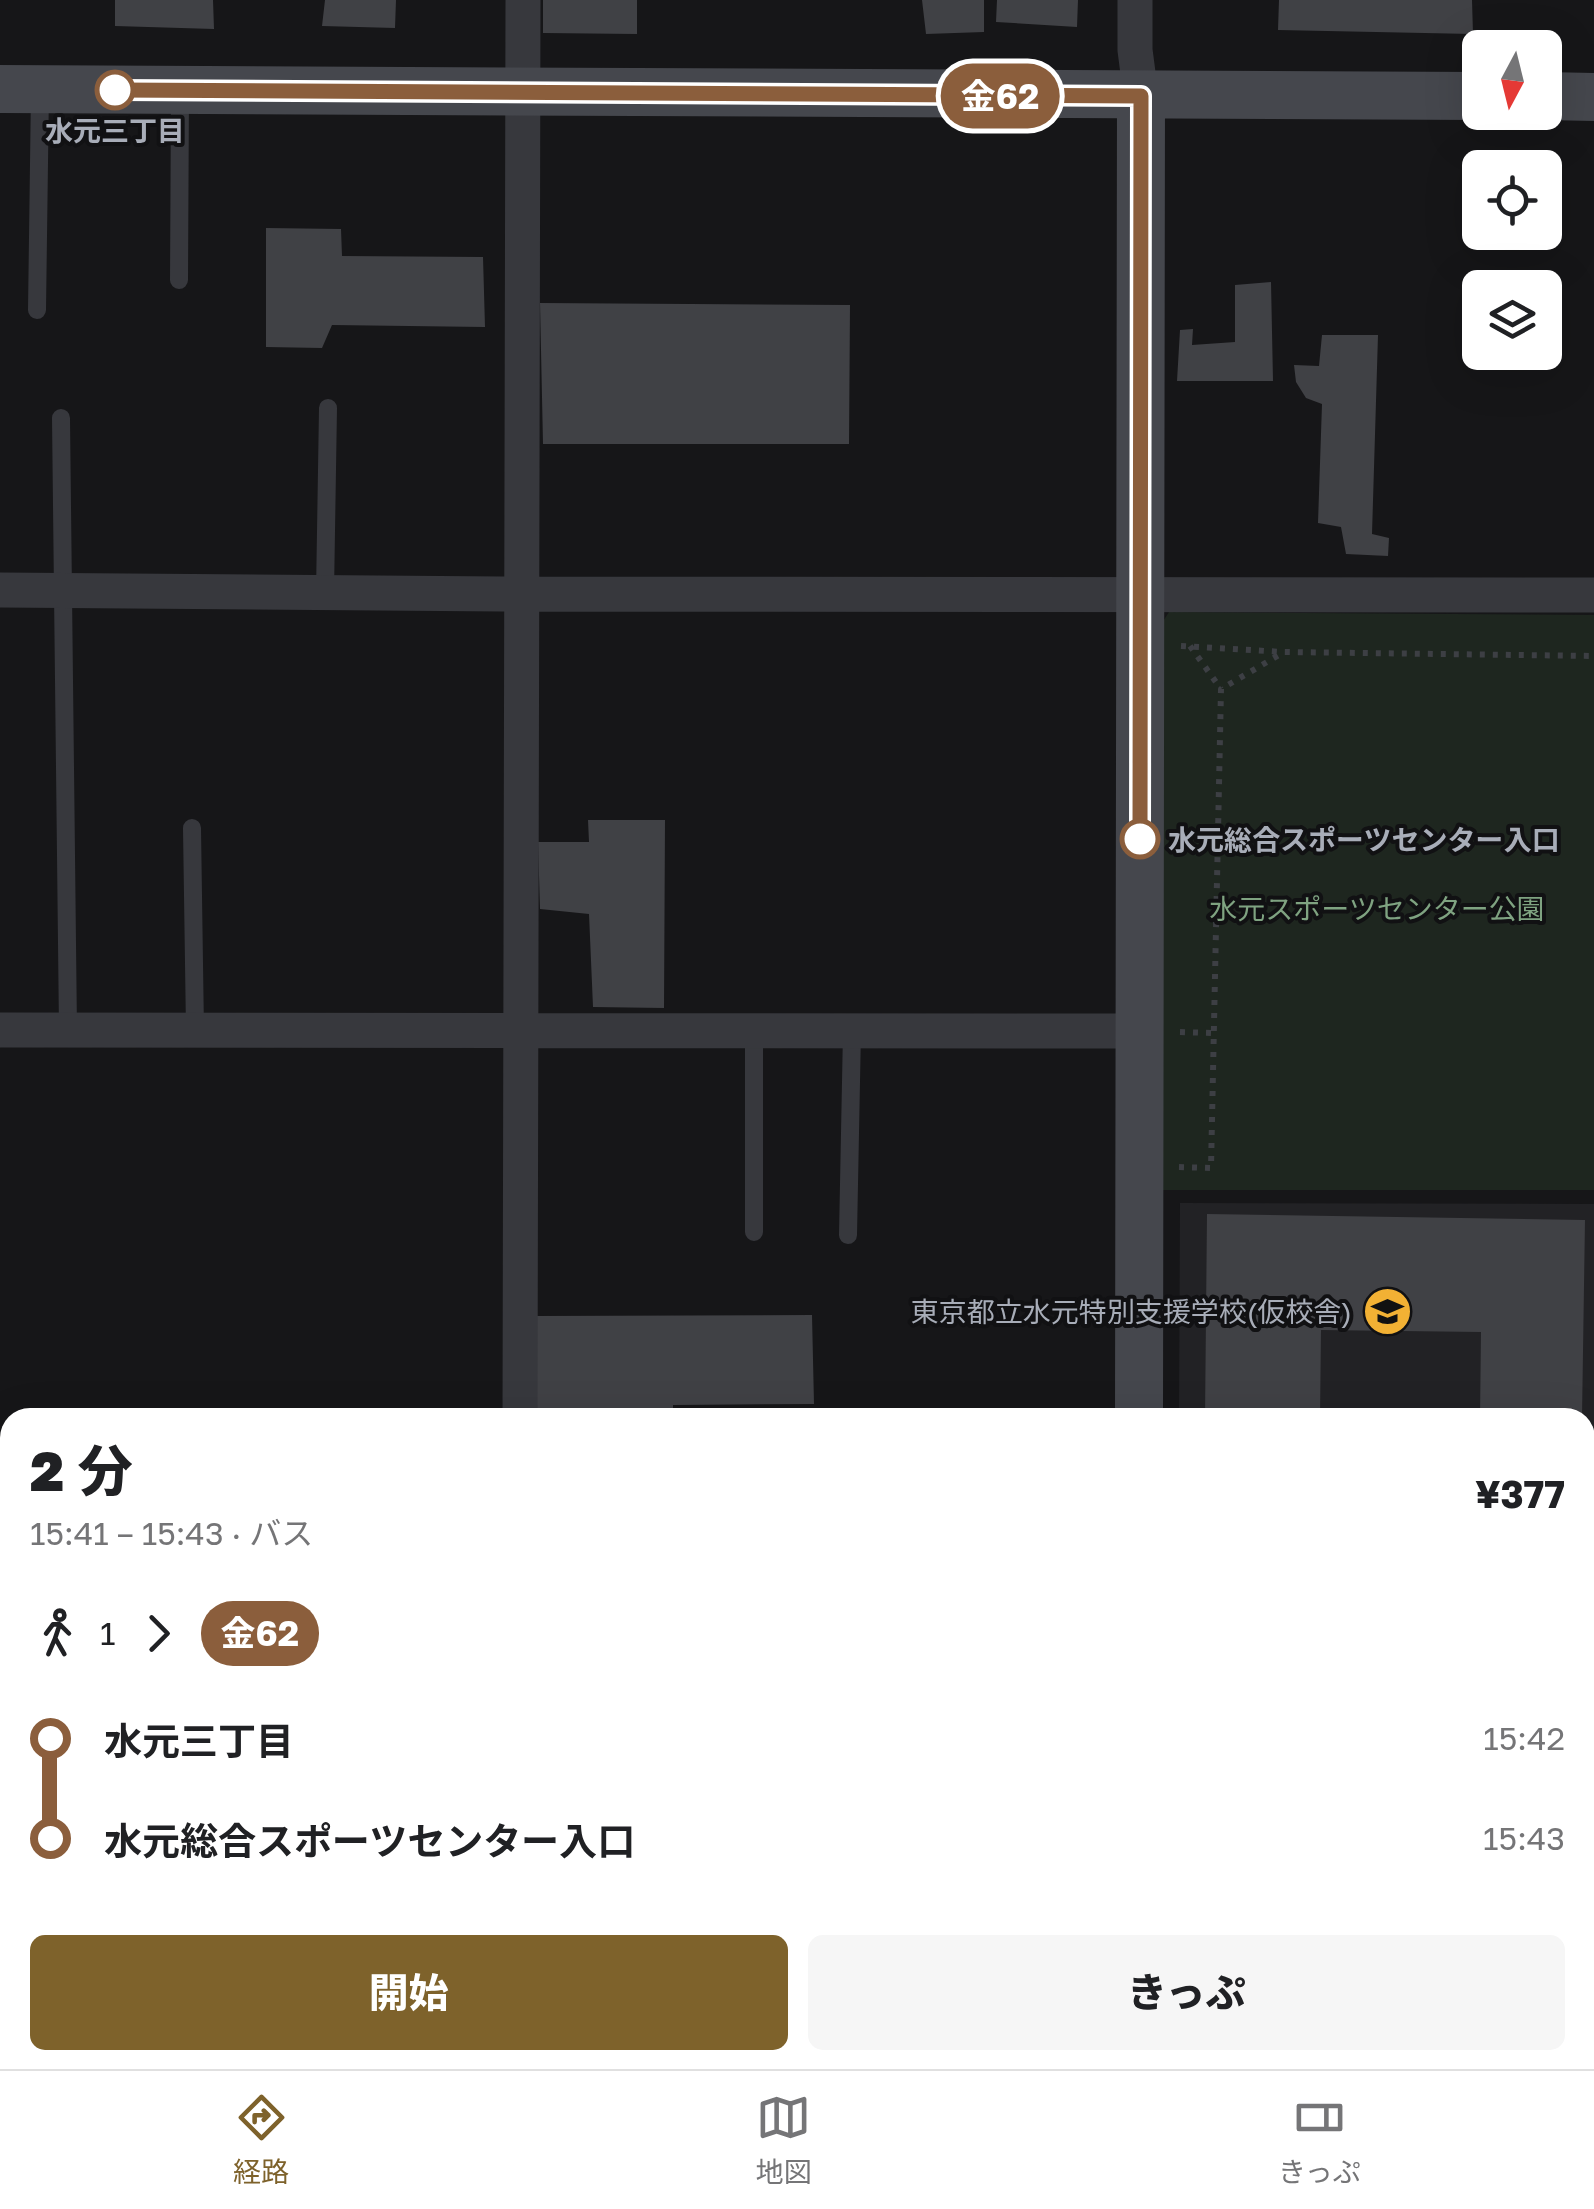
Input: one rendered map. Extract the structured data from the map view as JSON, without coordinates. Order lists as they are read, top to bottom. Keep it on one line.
{"parks":["水元スポーツセンター公園"],"places":{"other":["水元三丁目","水元総合スポーツセンター入口"],"school or university":["東京都立水元特別支援学校(仮校舎)"]},"lines":["bus line 金62"],"north":"bottom","page":{"on_map":"金62","heading":["2 分","15:41 – 15:43 · バス","¥377"],"legs":["1","金62"],"list":[{"name":"水元三丁目","value":"15:42"},{"name":"水元総合スポーツセンター入口","value":"15:43"}],"buttons":["開始","きっぷ"],"tabs":["経路","地図","きっぷ"]}}
